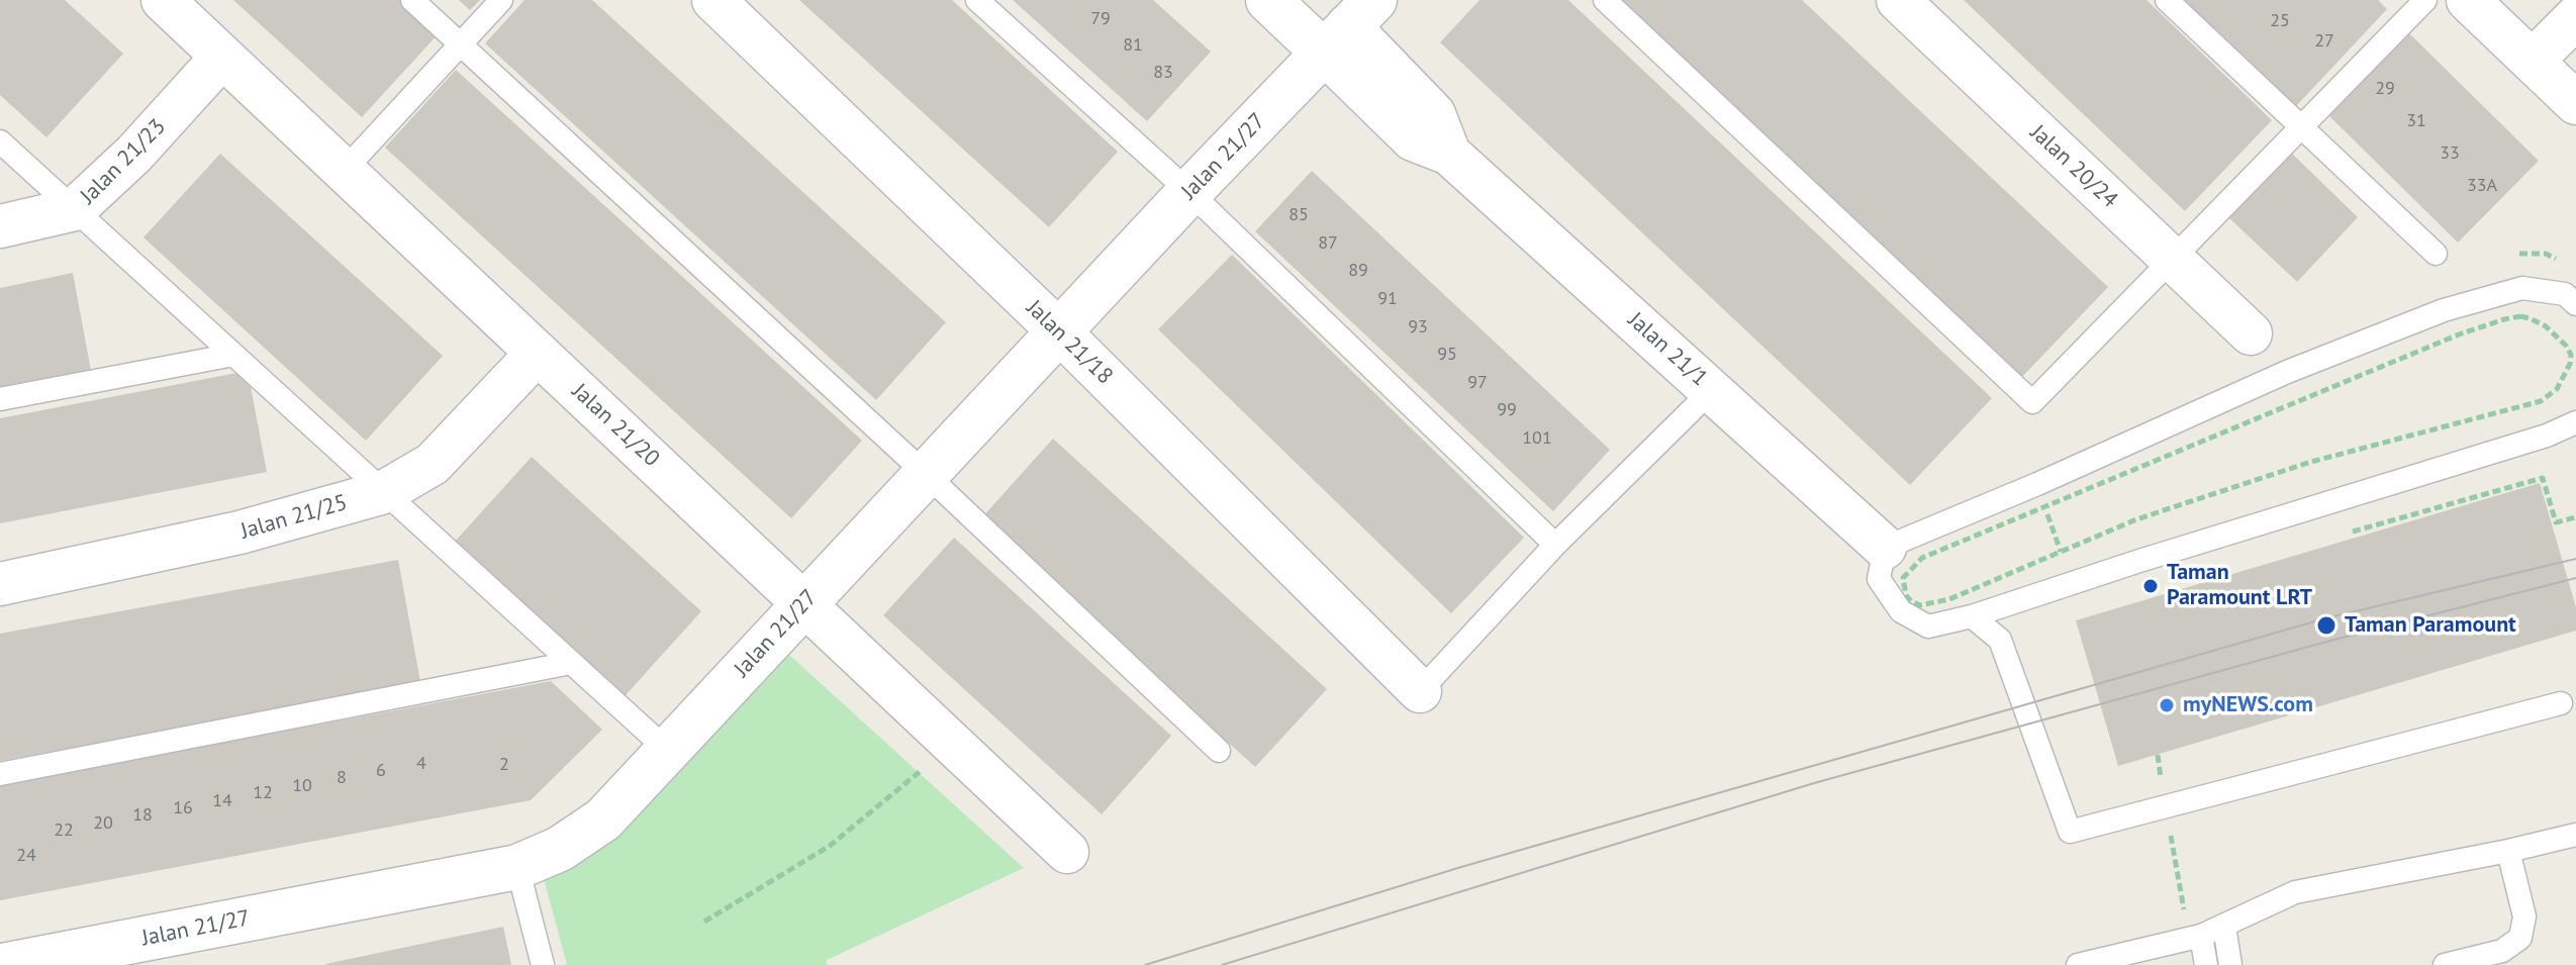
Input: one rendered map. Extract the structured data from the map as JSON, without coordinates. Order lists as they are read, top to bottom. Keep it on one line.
{"streets":{"street":["Jalan 21/27","Jalan 21/23","Jalan 20/24","Jalan 21/18","Jalan 21/1","Jalan 21/20","Jalan 21/25"]},"crossings":[["Jalan 21/27","Jalan 21/18"],["Jalan 21/27","Jalan 21/1"],["Jalan 21/27","Jalan 21/20"],["Jalan 21/23","Jalan 21/20"],["Jalan 21/20","Jalan 21/25"]],"places":["Taman Paramount LRT","Taman Paramount","myNEWS.com"],"house_numbers":["79","25","27","81","83","29","31","33","33A","85","87","89","91","93","95","97","99","101","4","2","6","8","10","12","14","16","18","20","22","24"]}
